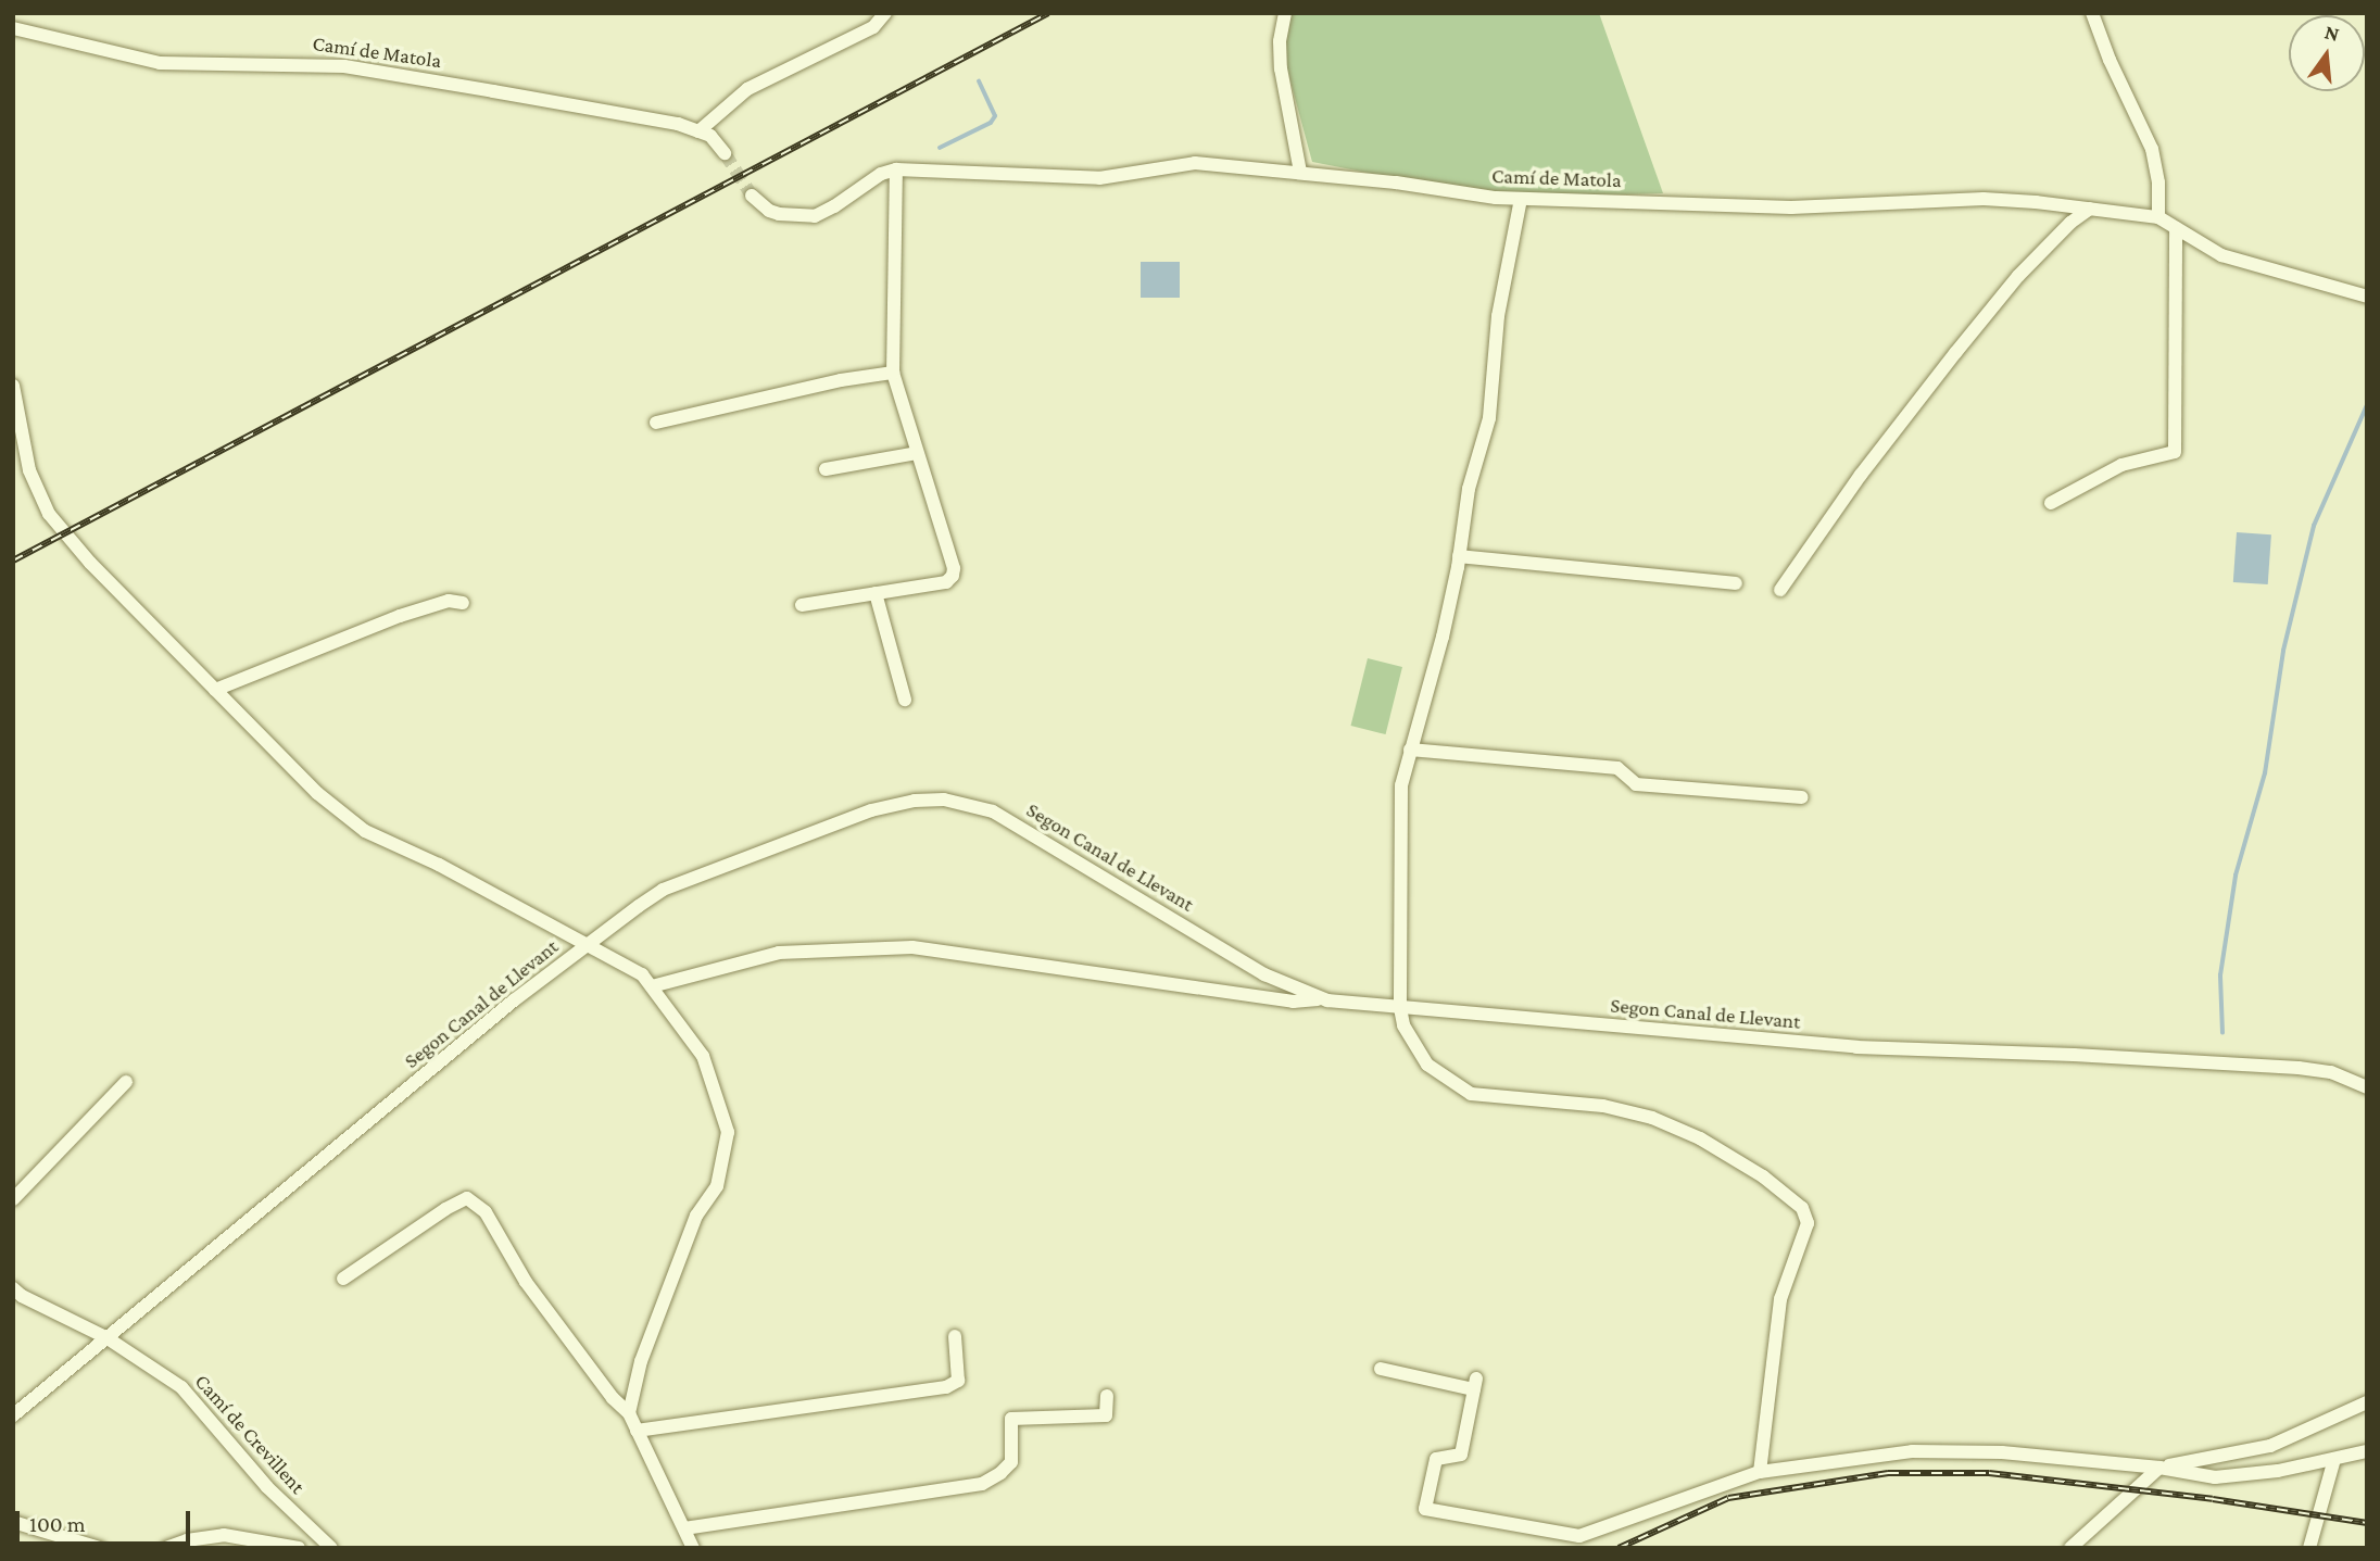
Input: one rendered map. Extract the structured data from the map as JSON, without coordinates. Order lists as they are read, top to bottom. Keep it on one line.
{"streets":{"street":["Camí de Matola","Segon Canal de Llevant","Camí de Crevillent"]},"crossings":[["Segon Canal de Llevant","Camí de Crevillent"]],"scale_bar":"100 m","north":"top"}
